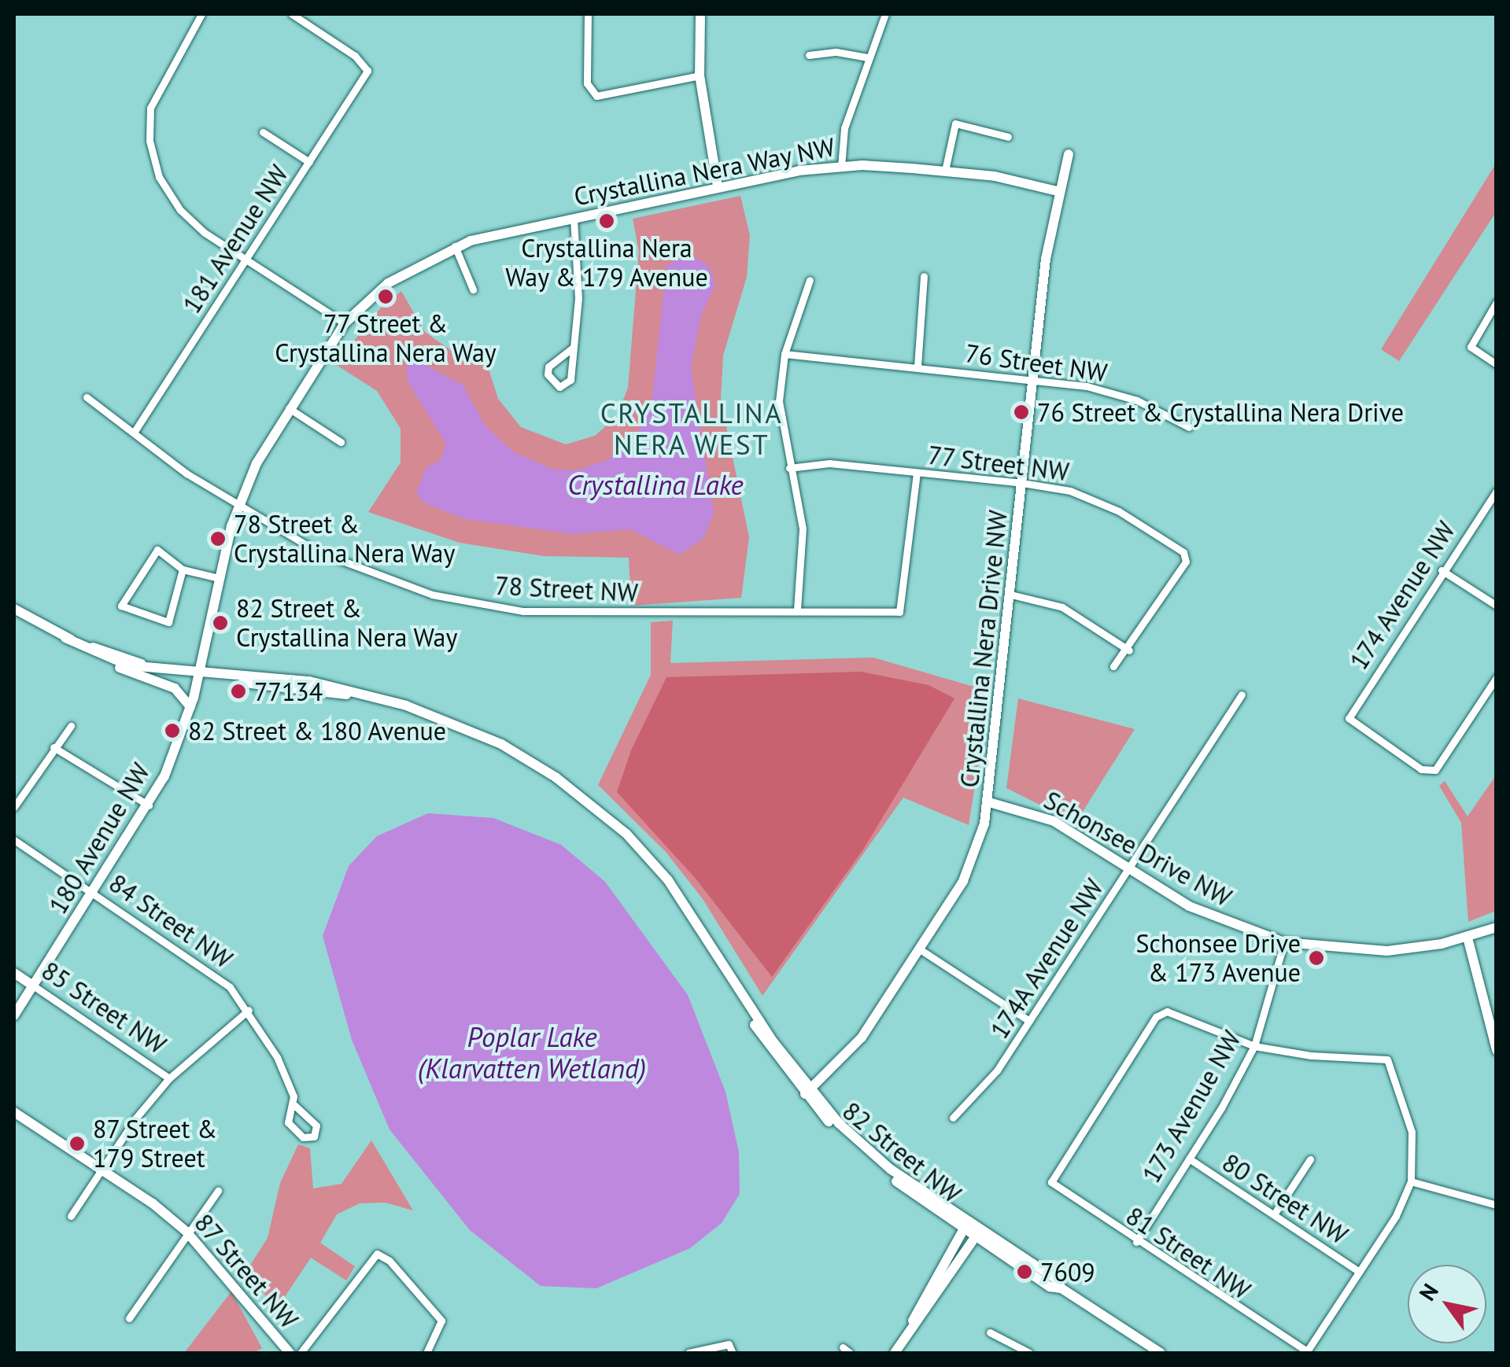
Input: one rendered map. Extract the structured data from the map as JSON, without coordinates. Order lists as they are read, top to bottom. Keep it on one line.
{"streets":{"street":["Crystallina Nera Way NW","181 Avenue NW","76 Street NW","77 Street NW","78 Street NW","174 Avenue NW","Crystallina Nera Drive NW","180 Avenue NW","Schonsee Drive NW","84 Street NW","174A Avenue NW","85 Street NW","173 Avenue NW","82 Street NW","80 Street NW","81 Street NW","87 Street NW"]},"crossings":[["Crystallina Nera Way NW","78 Street NW"],["Crystallina Nera Way NW","Crystallina Nera Drive NW"],["Crystallina Nera Way NW","180 Avenue NW"],["Crystallina Nera Way NW","82 Street NW"],["181 Avenue NW","78 Street NW"],["76 Street NW","Crystallina Nera Drive NW"],["77 Street NW","78 Street NW"],["77 Street NW","Crystallina Nera Drive NW"],["Crystallina Nera Drive NW","Schonsee Drive NW"],["Crystallina Nera Drive NW","82 Street NW"],["180 Avenue NW","84 Street NW"],["180 Avenue NW","85 Street NW"],["180 Avenue NW","82 Street NW"],["Schonsee Drive NW","174A Avenue NW"],["Schonsee Drive NW","173 Avenue NW"],["173 Avenue NW","80 Street NW"],["173 Avenue NW","81 Street NW"],["80 Street NW","81 Street NW"]],"districts":["CRYSTALLINA NERA WEST"],"water":["Crystallina Lake","Poplar Lake (Klarvatten Wetland)"],"places":["Crystallina Nera Way & 179 Avenue","77 Street & Crystallina Nera Way","76 Street & Crystallina Nera Drive","78 Street & Crystallina Nera Way","82 Street & Crystallina Nera Way","77134","82 Street & 180 Avenue","Schonsee Drive & 173 Avenue","87 Street & 179 Street","7609"],"north":"top left"}
